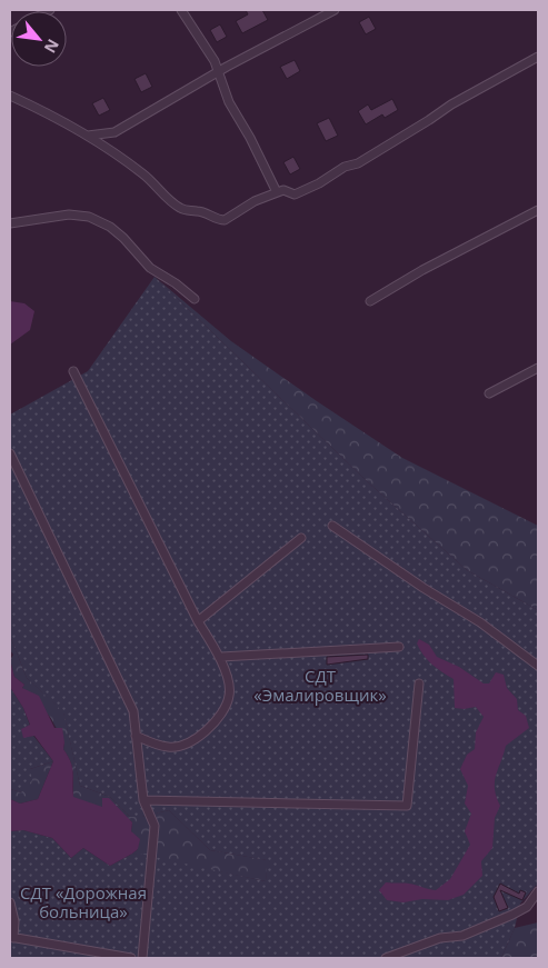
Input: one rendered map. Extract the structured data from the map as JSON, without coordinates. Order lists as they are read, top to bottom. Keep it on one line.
{"parks":["СДТ «Эмалировщик»","СДТ «Дорожная больница»"],"north":"bottom right"}
